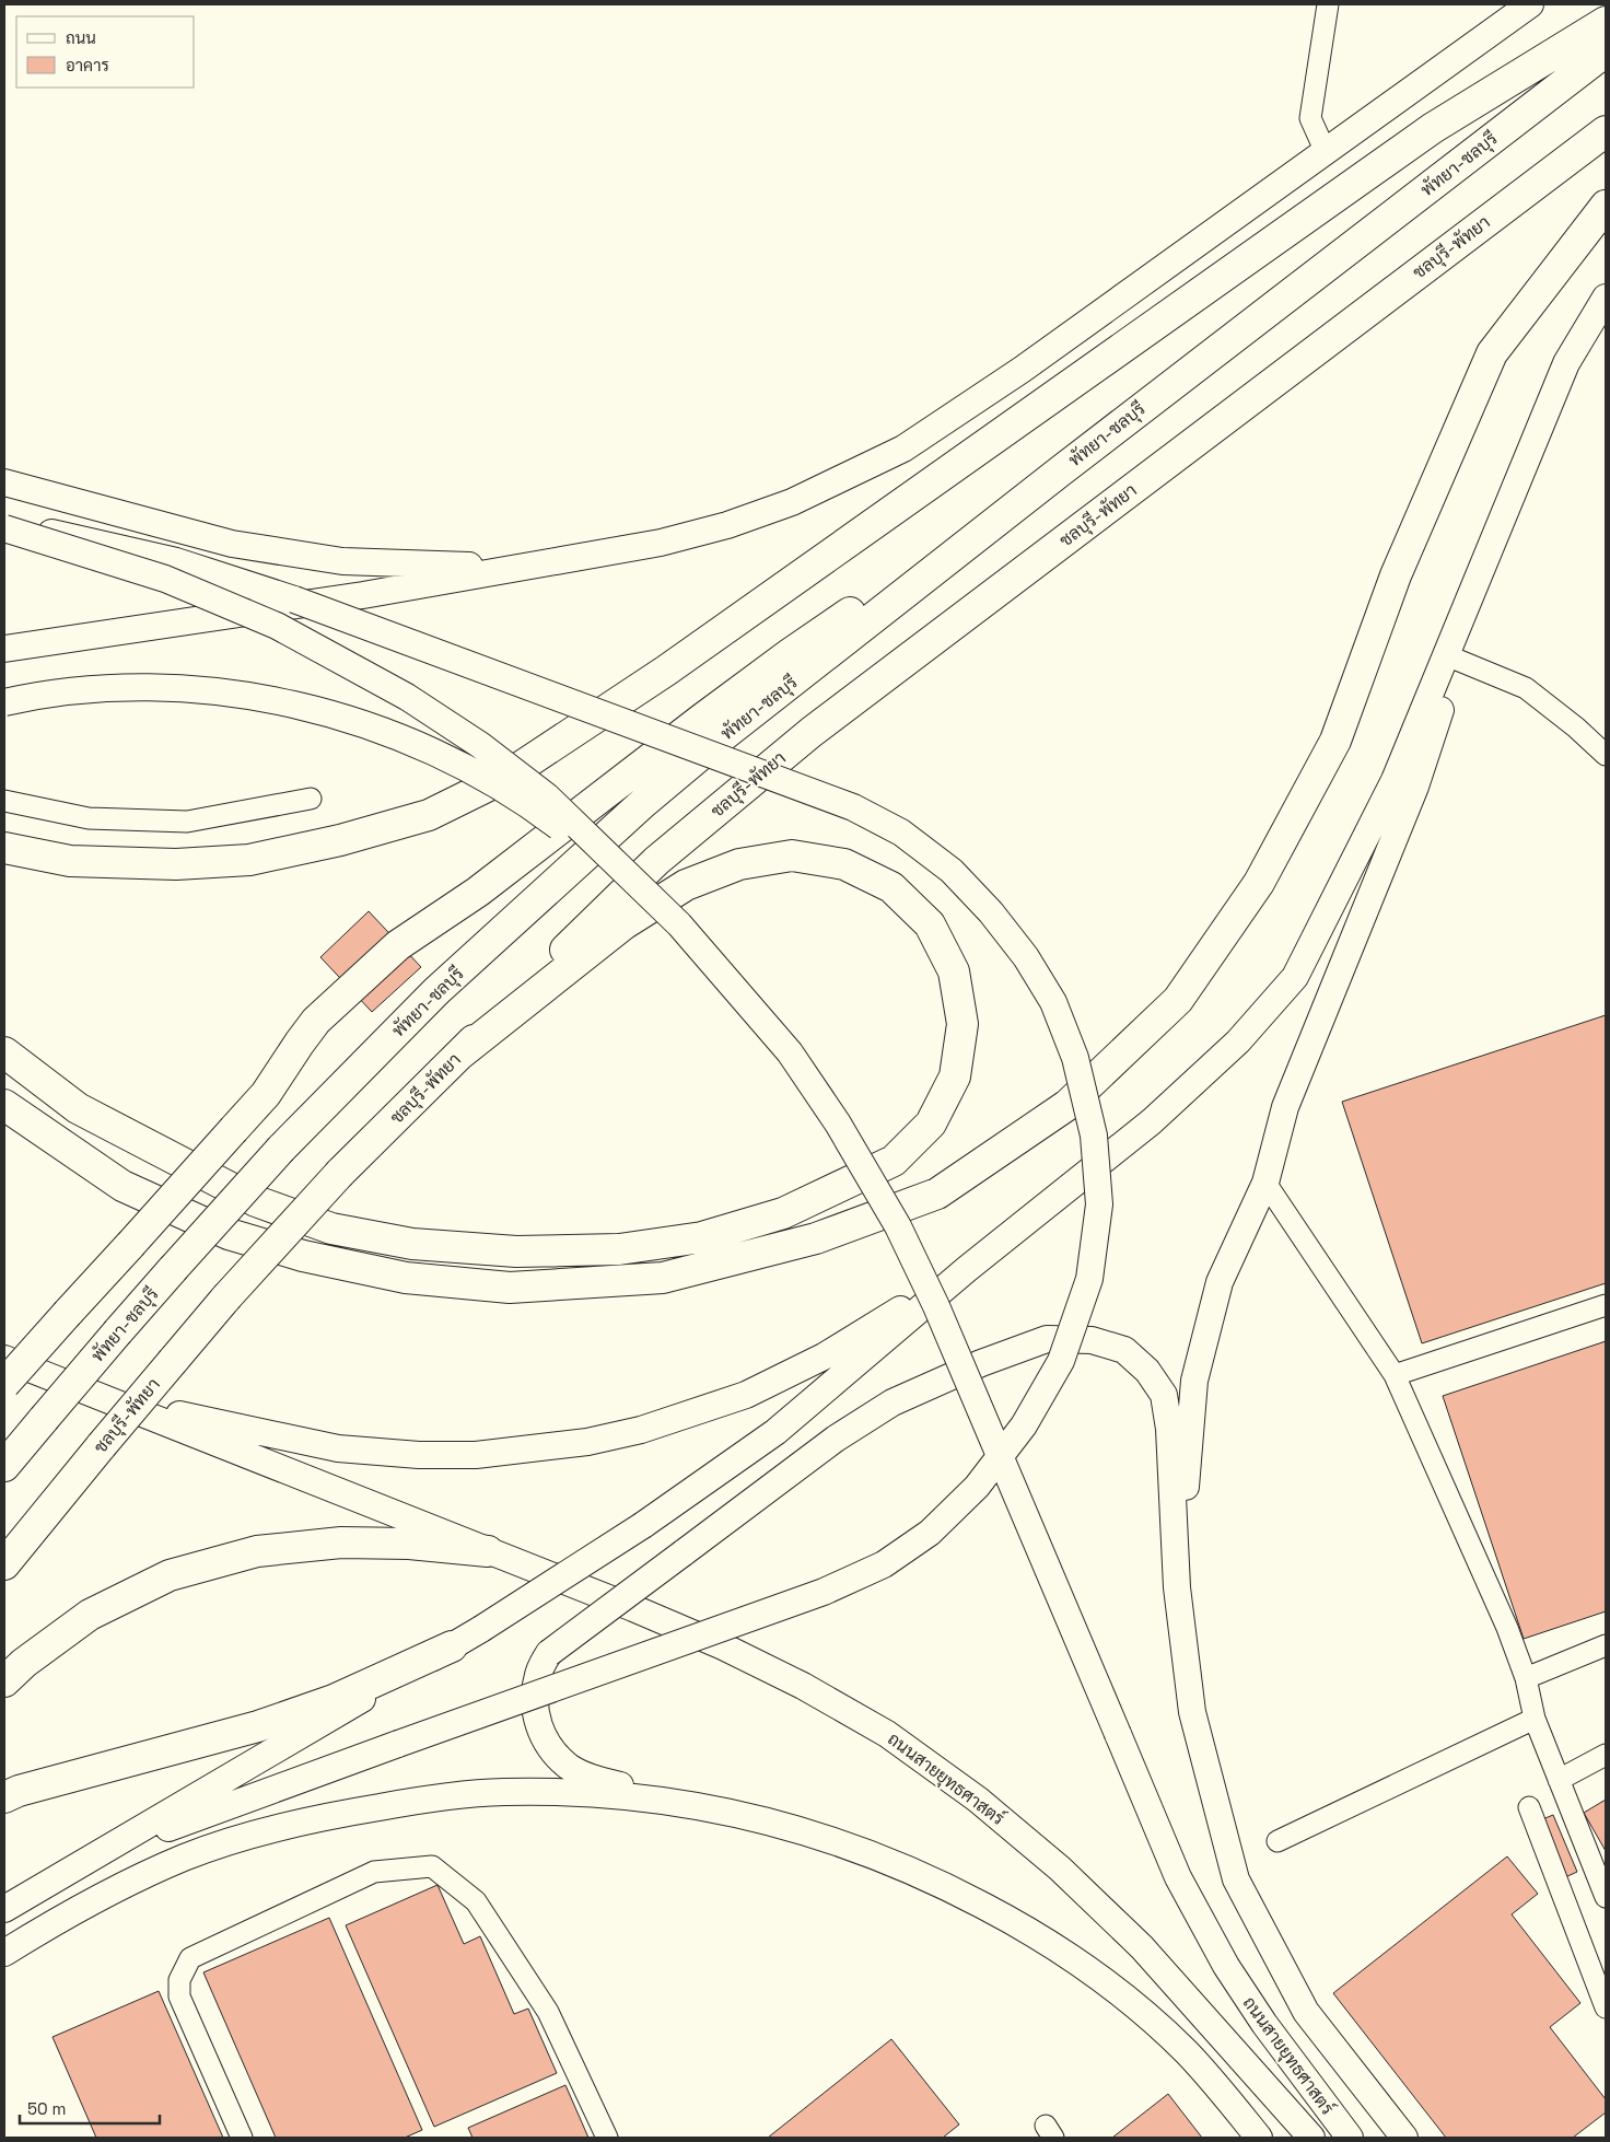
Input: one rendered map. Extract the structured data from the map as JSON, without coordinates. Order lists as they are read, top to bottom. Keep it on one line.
{"streets":{"highway":["พัทยา-ชลบุรี","ชลบุรี-พัทยา"],"main road":["ถนนสายยุทธศาสตร์"]},"legend":["ถนน","อาคาร"],"scale_bar":"50 m"}
